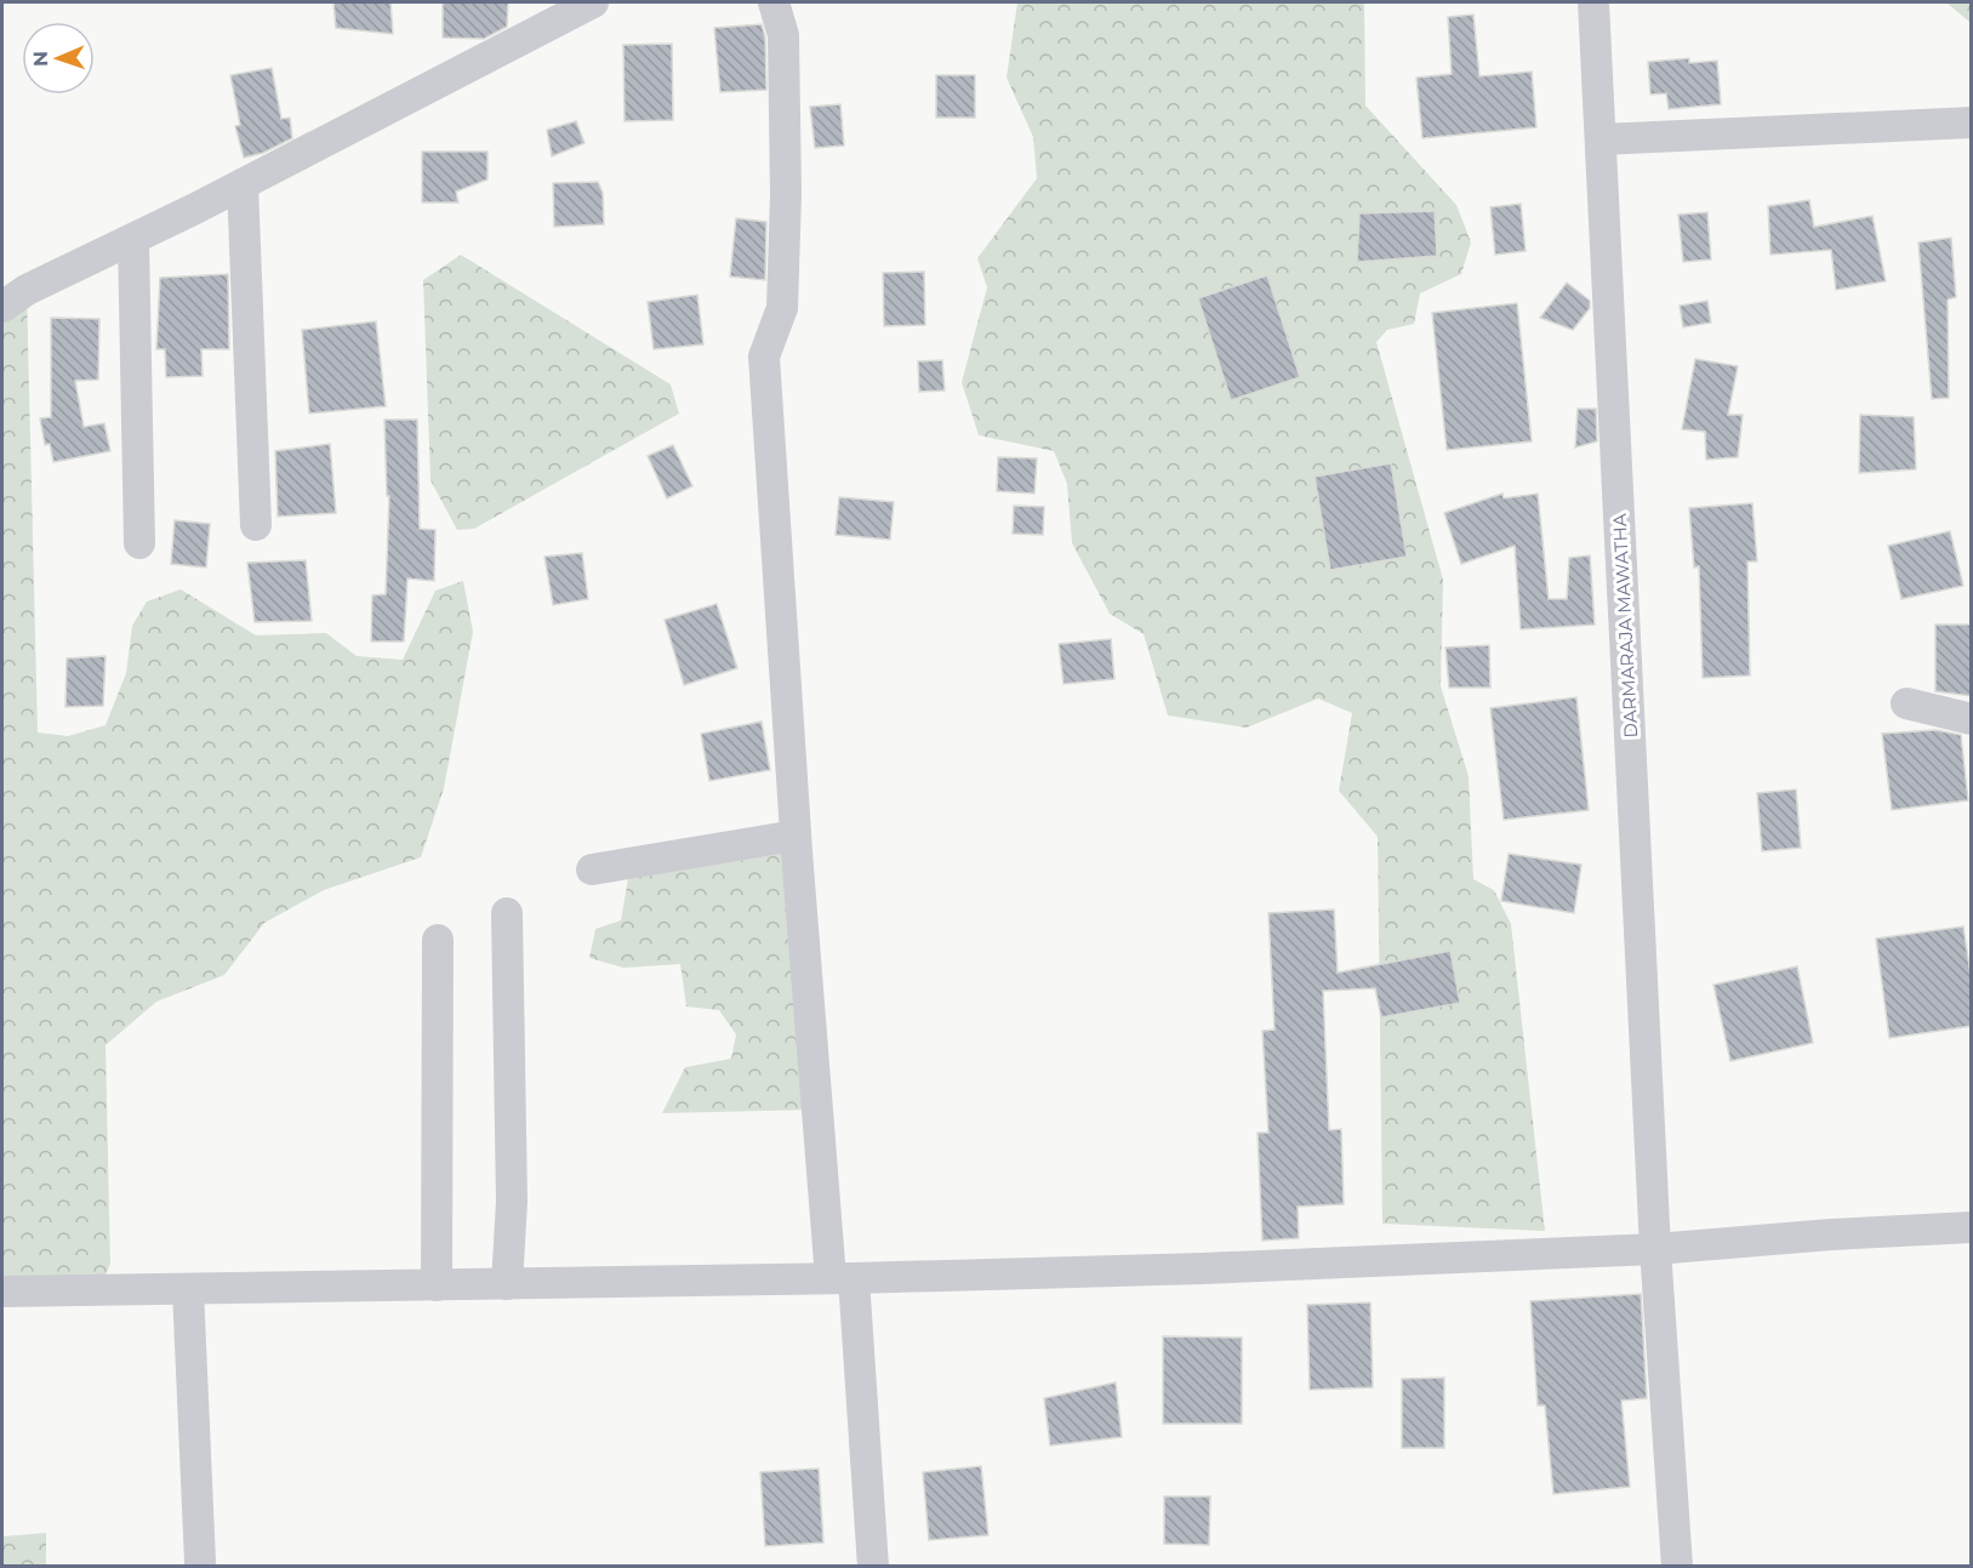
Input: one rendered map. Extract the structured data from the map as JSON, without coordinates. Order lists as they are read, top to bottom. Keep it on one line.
{"streets":{"street":["DARMARAJA MAWATHA"]},"north":"left"}
